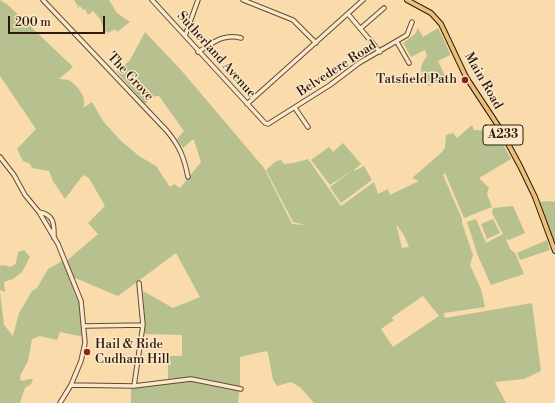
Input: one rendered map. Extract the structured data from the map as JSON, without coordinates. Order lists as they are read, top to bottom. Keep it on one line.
{"streets":{"main road":["Main Road","A233"],"street":["Sutherland Avenue","Belvedere Road","The Grove"]},"crossings":[["Sutherland Avenue","Belvedere Road"]],"places":["Tatsfield Path","Hail & Ride Cudham Hill"],"scale_bar":"200 m"}
